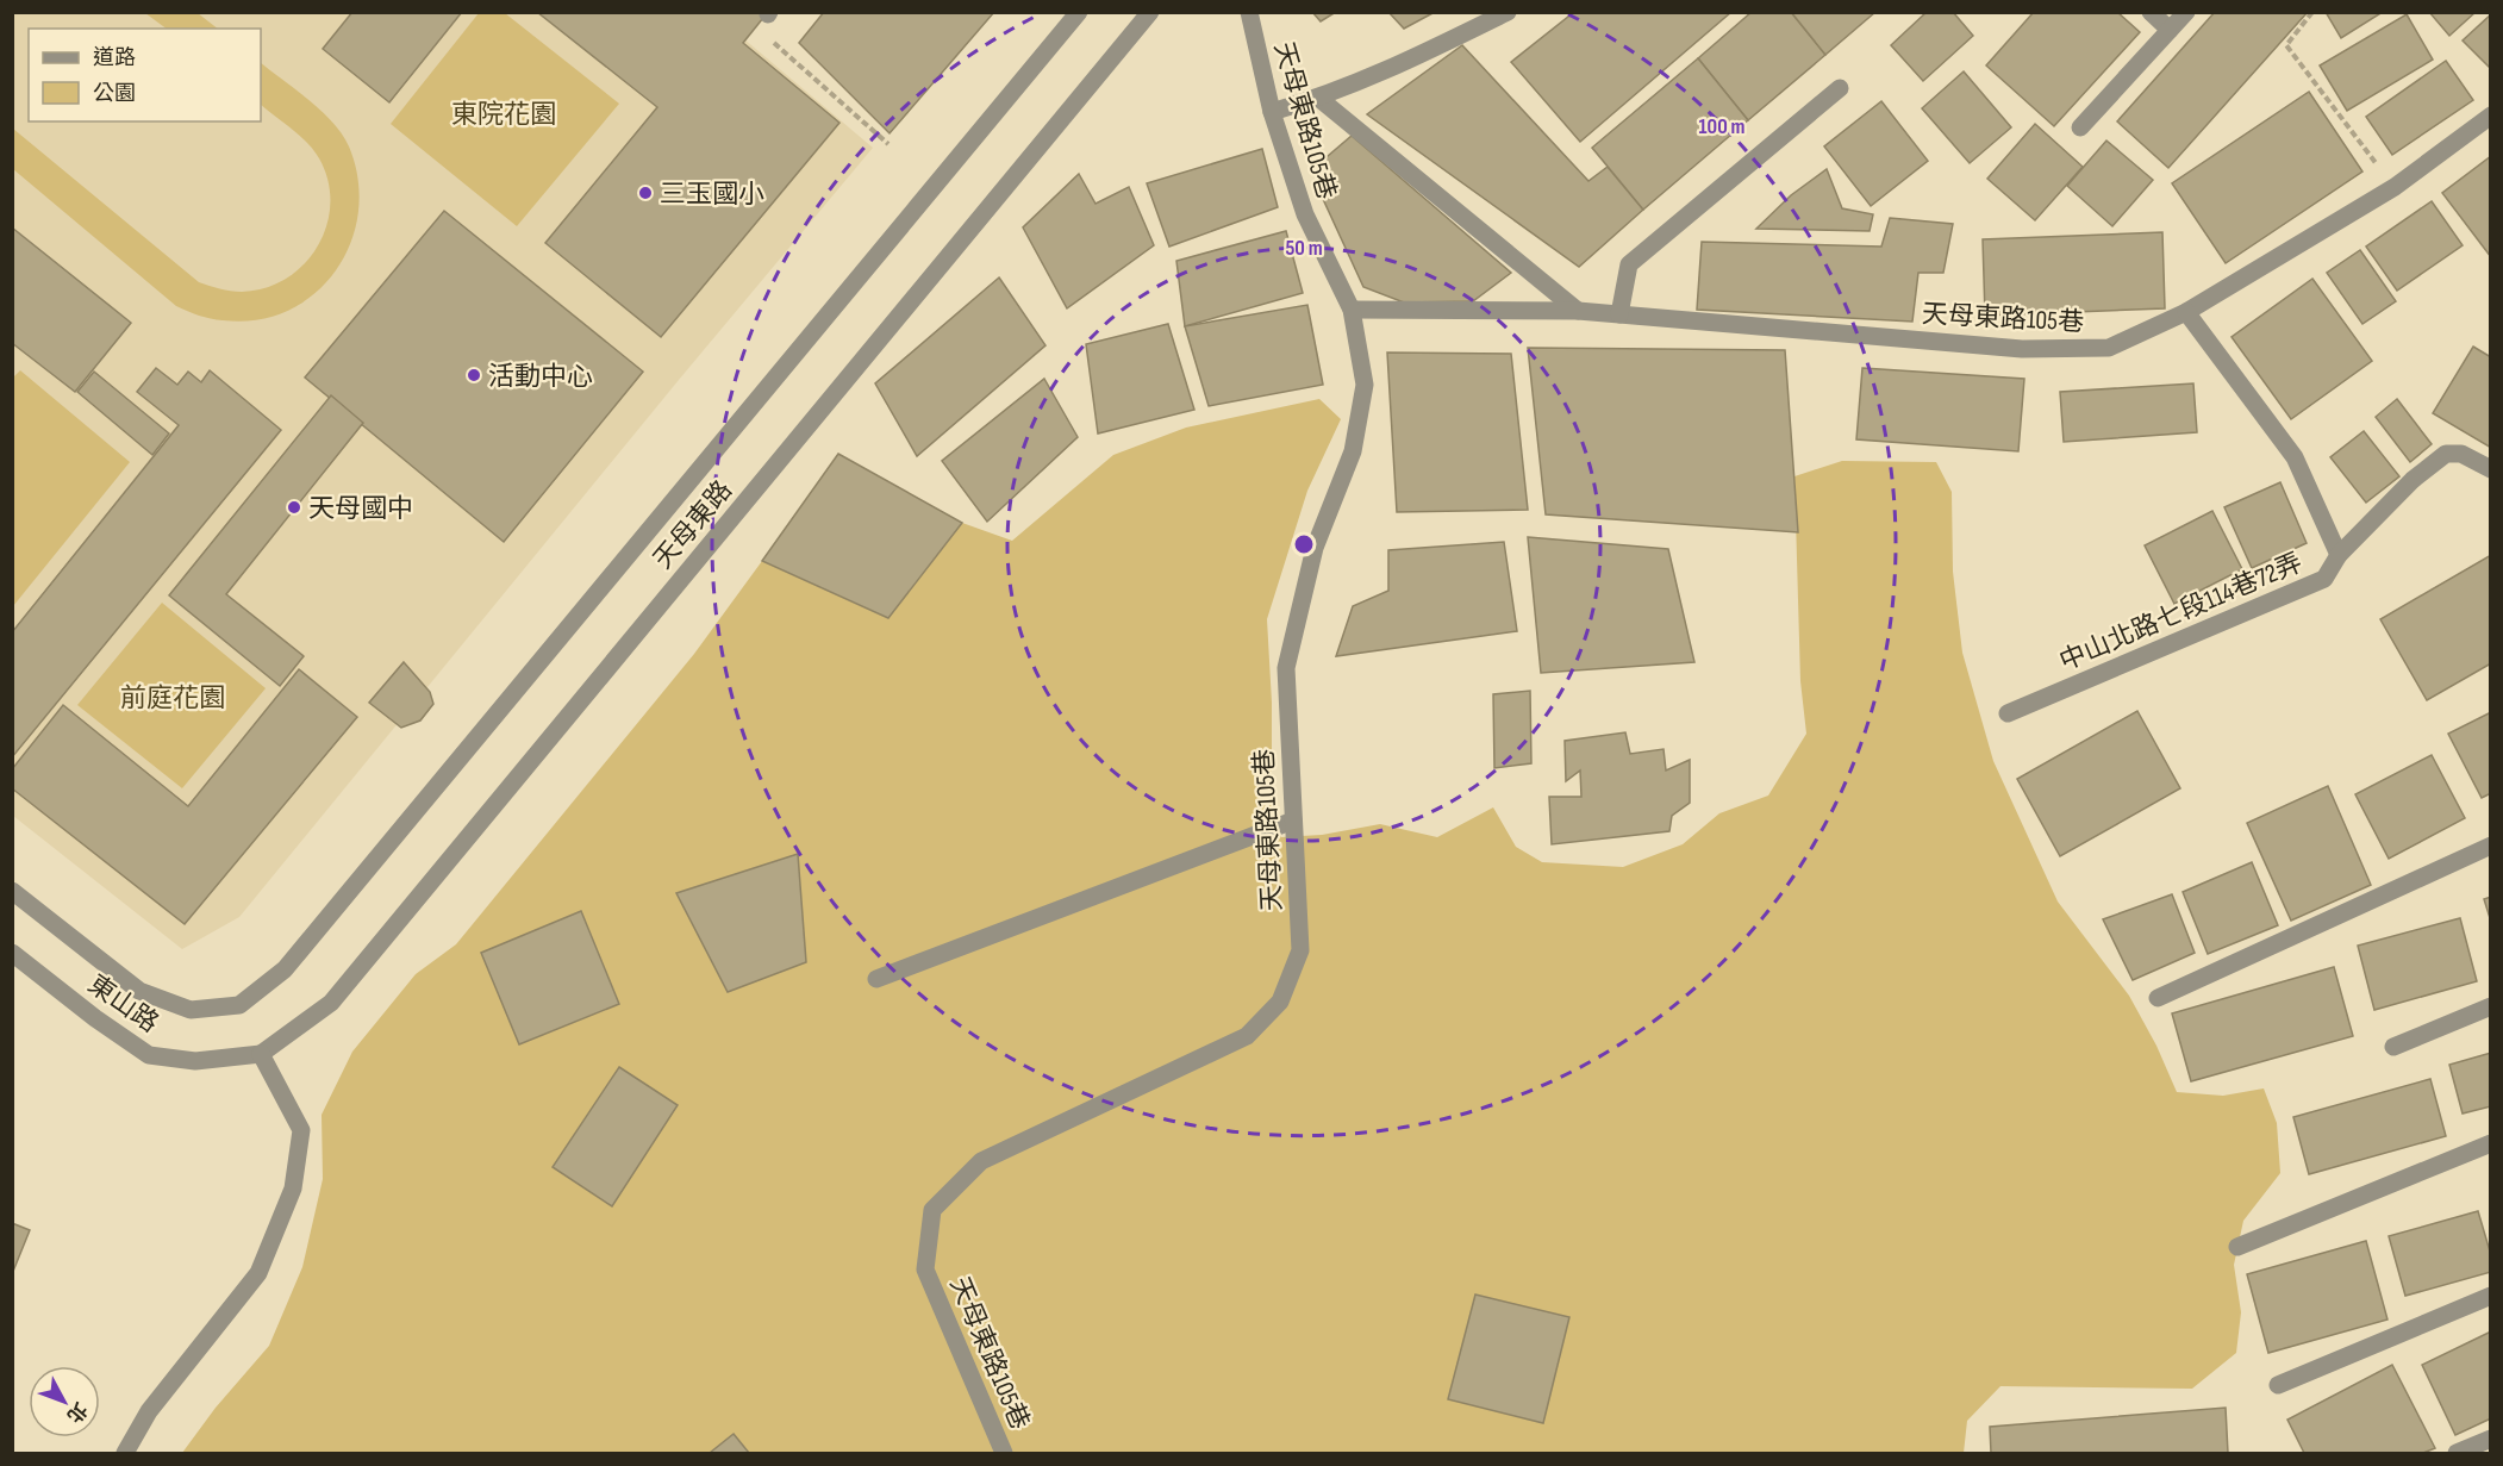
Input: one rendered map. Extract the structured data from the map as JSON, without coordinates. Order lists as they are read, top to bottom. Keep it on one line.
{"streets":{"street":["天母東路105巷","天母東路","中山北路七段114巷72弄","東山路"]},"crossings":[["天母東路","東山路"]],"parks":["東院花園","前庭花園"],"places":["三玉國小","活動中心","天母國中"],"legend":["道路","公園"],"north":"bottom right","rings":["100 m","50 m"]}
